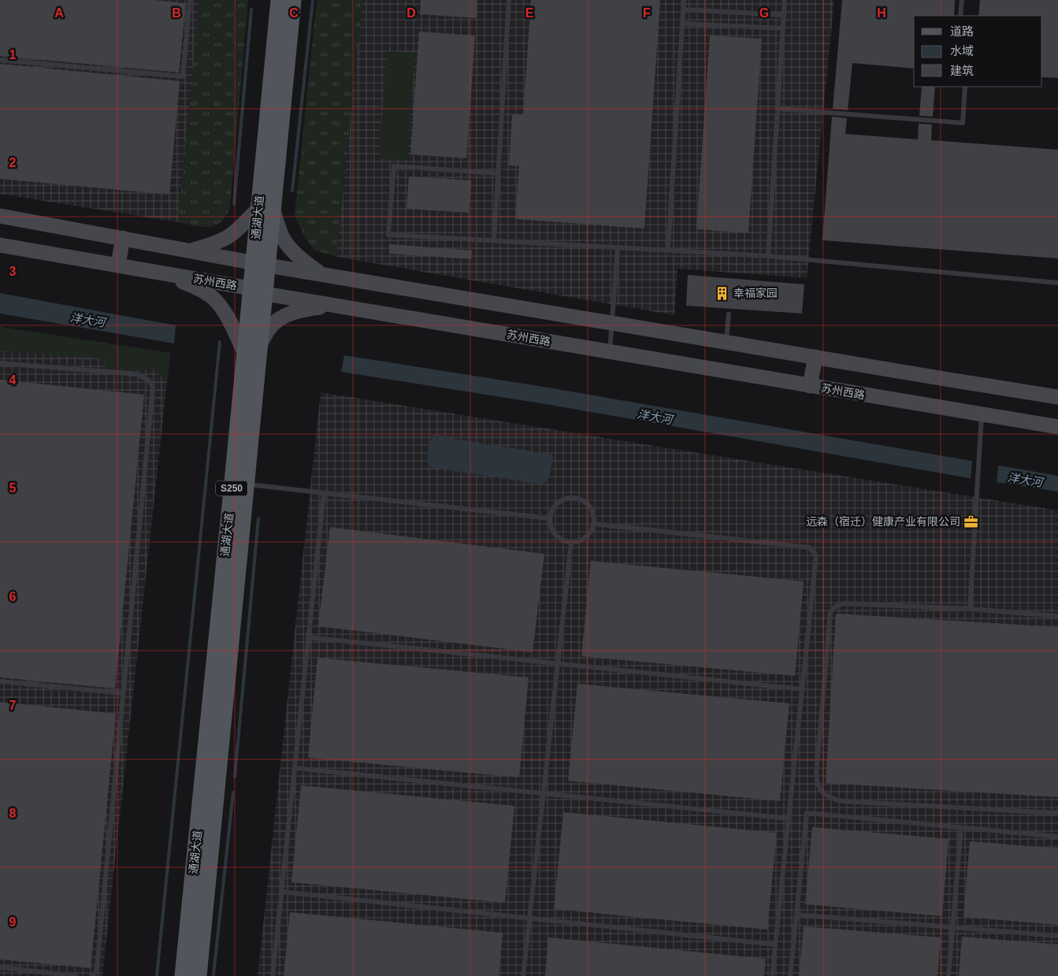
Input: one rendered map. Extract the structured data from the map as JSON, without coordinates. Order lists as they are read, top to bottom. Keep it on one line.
{"streets":{"main road":["通湖大道","苏州西路","S250"]},"crossings":[["通湖大道","苏州西路"]],"water":["洋大河"],"places":{"building":["幸福家园"],"office":["远森（宿迁）健康产业有限公司"]},"legend":["道路","水域","建筑"],"grid":{"columns":["A","B","C","D","E","F","G","H"],"rows":["1","2","3","4","5","6","7","8","9"]}}
